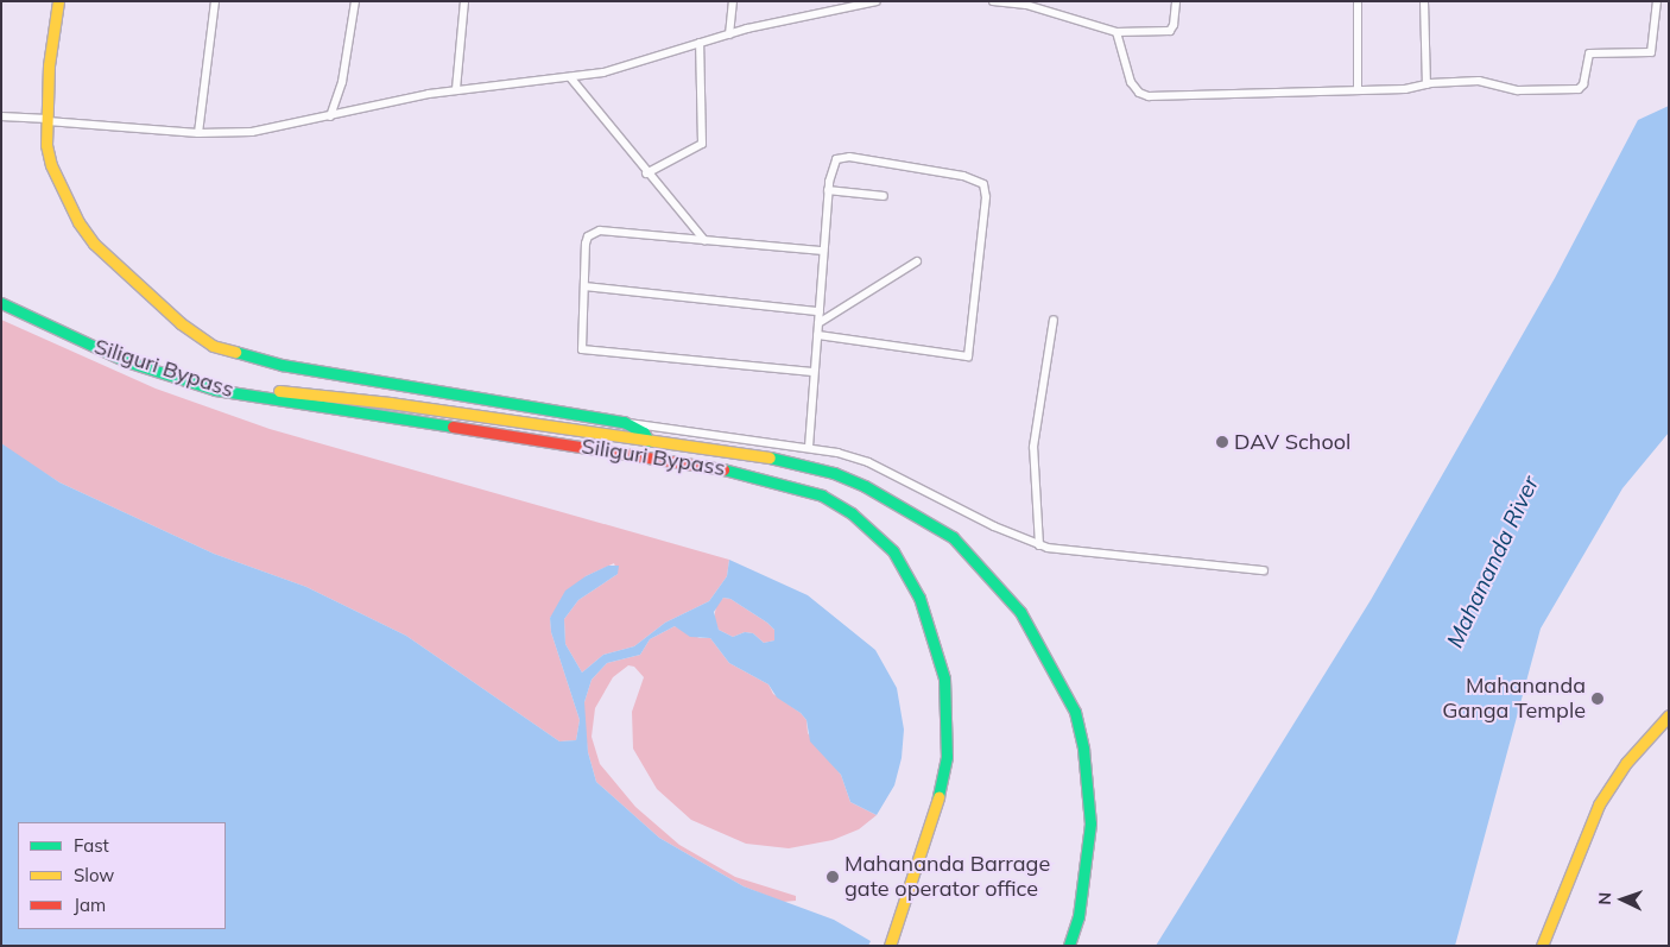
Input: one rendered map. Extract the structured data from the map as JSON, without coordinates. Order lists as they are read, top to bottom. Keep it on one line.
{"streets":{"main road":["Siliguri Bypass"]},"water":["Mahananda River"],"places":["DAV School","Mahananda Ganga Temple","Mahananda Barrage gate operator office"],"legend":["Fast","Slow","Jam"],"north":"left"}
